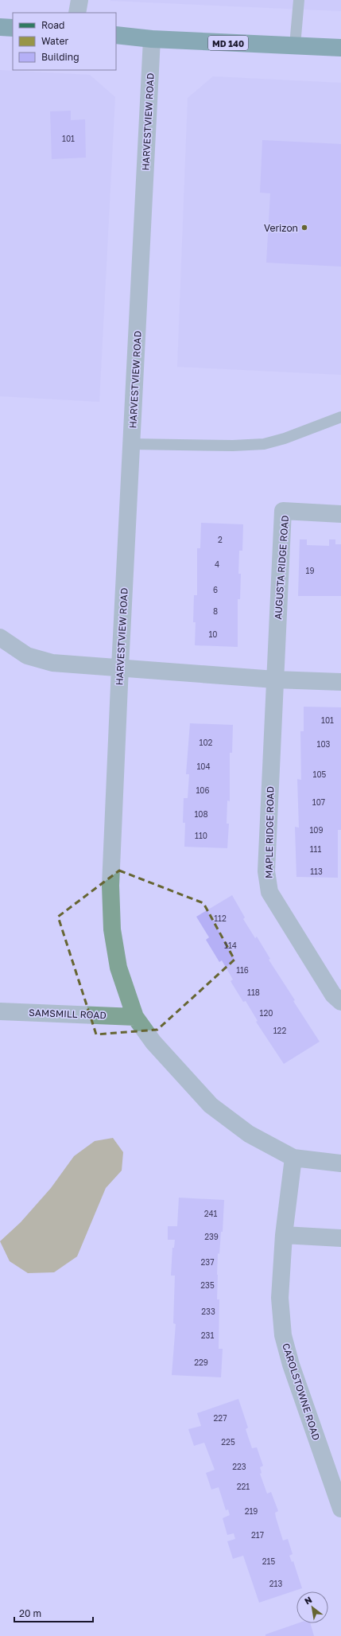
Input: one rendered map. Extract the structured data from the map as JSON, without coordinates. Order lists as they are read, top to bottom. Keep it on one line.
{"streets":{"main road":["MD 140"],"street":["HARVESTVIEW ROAD","AUGUSTA RIDGE ROAD","MAPLE RIDGE ROAD","SAMSMILL ROAD","CAROLSTOWNE ROAD"]},"crossings":[["MD 140","HARVESTVIEW ROAD"],["HARVESTVIEW ROAD","SAMSMILL ROAD"],["HARVESTVIEW ROAD","CAROLSTOWNE ROAD"],["AUGUSTA RIDGE ROAD","MAPLE RIDGE ROAD"]],"places":["Verizon"],"house_numbers":["101","2","4","19","6","8","10","101","102","103","104","105","106","107","108","109","110","111","113","112","114","116","118","120","122","241","239","237","235","233","231","229","227","225","223","221","219","217","215","213"],"legend":["Road","Water","Building"],"scale_bar":"20 m","north":"top left"}
